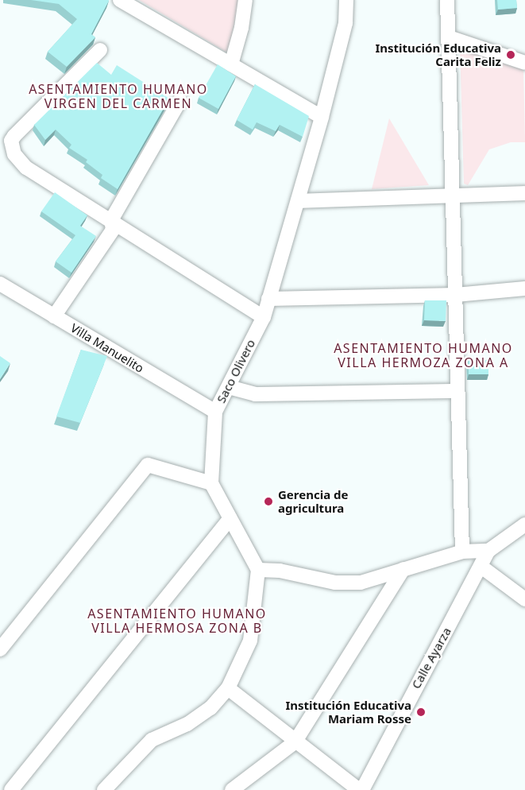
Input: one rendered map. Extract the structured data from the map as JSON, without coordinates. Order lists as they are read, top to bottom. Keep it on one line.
{"streets":{"street":["Villa Manuelito","Saco Olivero","Calle Ayarza"]},"crossings":[["Villa Manuelito","Saco Olivero"]],"districts":["ASENTAMIENTO HUMANO VIRGEN DEL CARMEN","ASENTAMIENTO HUMANO VILLA HERMOZA ZONA A","ASENTAMIENTO HUMANO VILLA HERMOSA ZONA B"],"places":["Institución Educativa Carita Feliz","Gerencia de agricultura","Institución Educativa Mariam Rosse"]}
